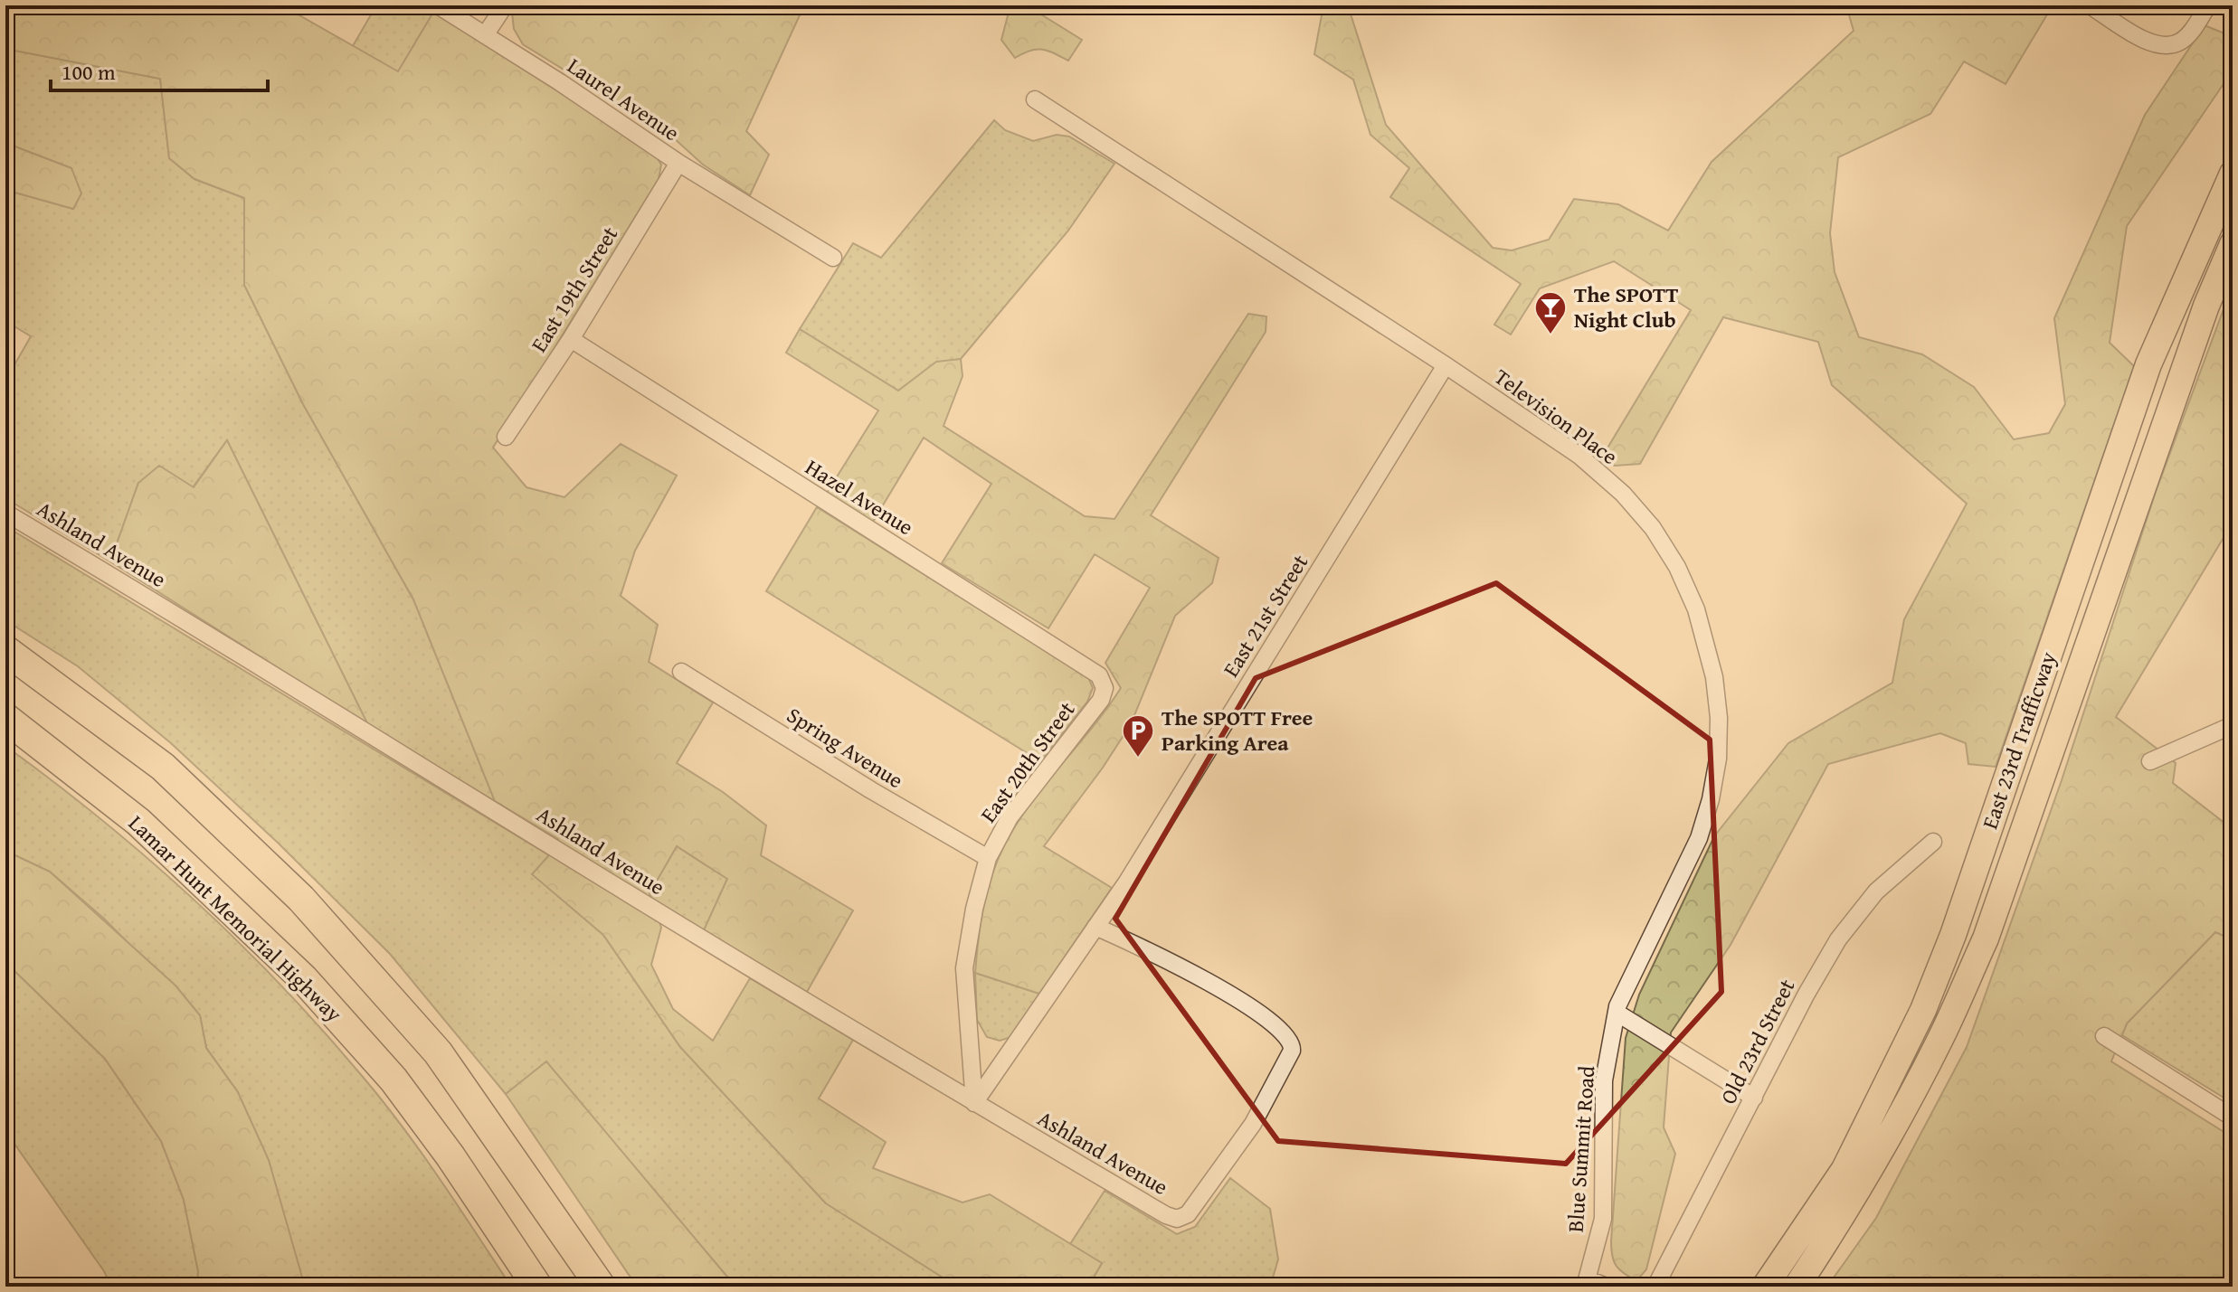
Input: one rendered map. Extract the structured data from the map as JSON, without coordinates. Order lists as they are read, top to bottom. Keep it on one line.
{"streets":{"highway":["Lamar Hunt Memorial Highway"],"main road":["East 23rd Trafficway"],"street":["Laurel Avenue","East 19th Street","Television Place","Hazel Avenue","Ashland Avenue","East 21st Street","Spring Avenue","East 20th Street","Old 23rd Street","Blue Summit Road"]},"crossings":[["Laurel Avenue","East 19th Street"],["East 19th Street","Hazel Avenue"],["Television Place","East 21st Street"],["Television Place","Blue Summit Road"],["Hazel Avenue","East 20th Street"],["Ashland Avenue","East 21st Street"],["Ashland Avenue","East 20th Street"],["East 21st Street","East 20th Street"],["Spring Avenue","East 20th Street"]],"places":{"bar":["The SPOTT Night Club"],"parking":["The SPOTT Free Parking Area"]},"scale_bar":"100 m"}
